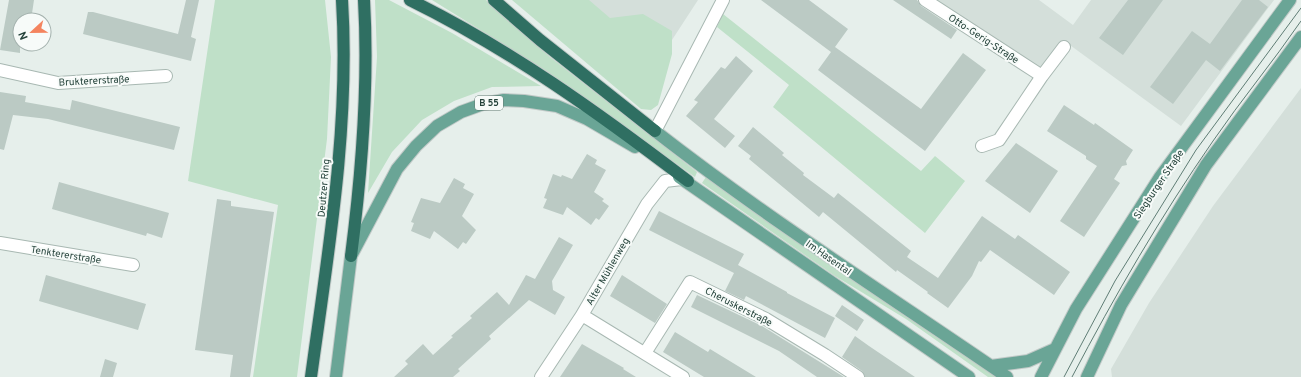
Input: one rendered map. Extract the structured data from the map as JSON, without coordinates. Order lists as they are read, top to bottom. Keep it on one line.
{"streets":{"highway":["B 55","Deutzer Ring"],"main road":["Siegburger Straße","Im Hasental"],"street":["Otto-Gerig-Straße","Bruktererstraße","Tenktererstraße","Alter Mühlenweg","Cheruskerstraße"]},"crossings":[["B 55","Im Hasental"],["B 55","Alter Mühlenweg"],["Im Hasental","Alter Mühlenweg"]],"north":"left"}
